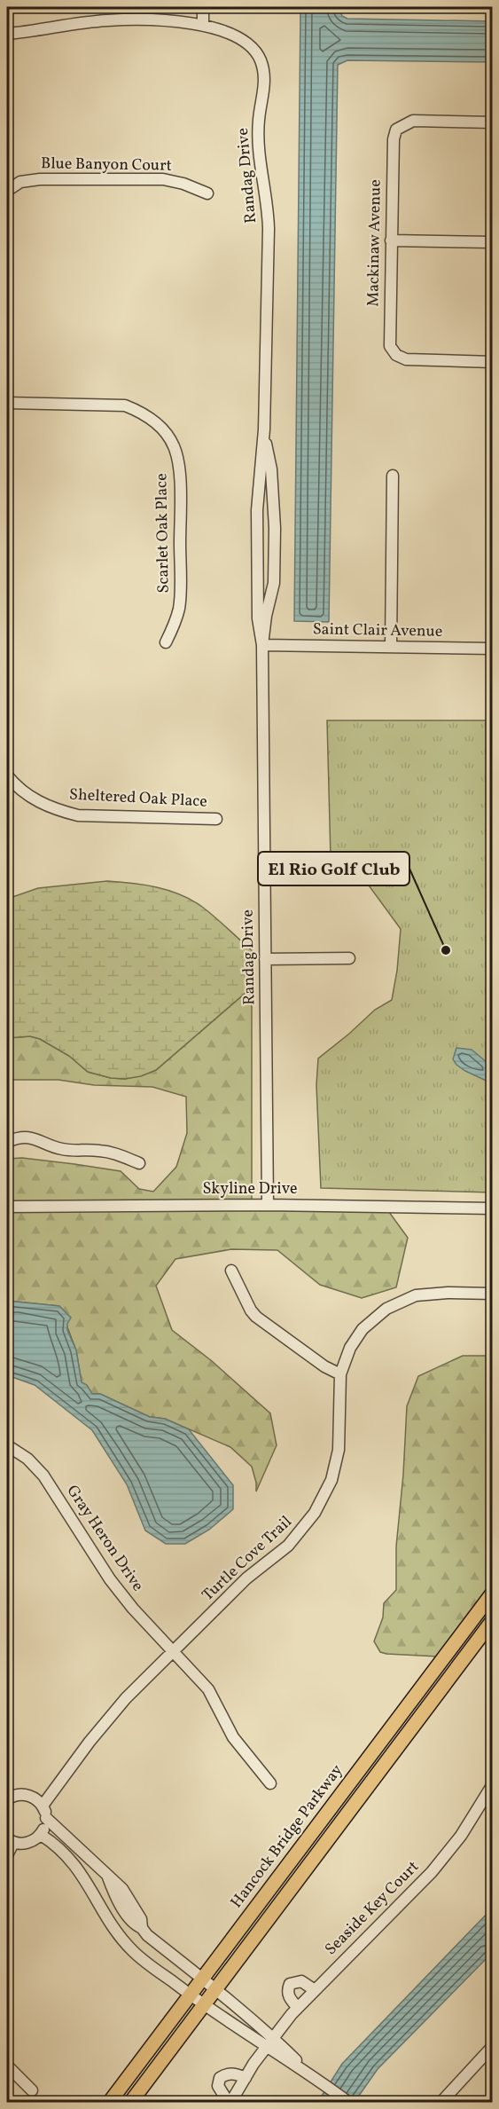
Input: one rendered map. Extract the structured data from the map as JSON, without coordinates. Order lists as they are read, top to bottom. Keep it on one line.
{"streets":{"main road":["Hancock Bridge Parkway"],"street":["Blue Banyon Court","Randag Drive","Mackinaw Avenue","Scarlet Oak Place","Saint Clair Avenue","Sheltered Oak Place","Skyline Drive","Gray Heron Drive","Turtle Cove Trail","Seaside Key Court"]},"crossings":[["Randag Drive","Saint Clair Avenue"],["Randag Drive","Skyline Drive"],["Gray Heron Drive","Turtle Cove Trail"]],"places":["El Rio Golf Club"]}
